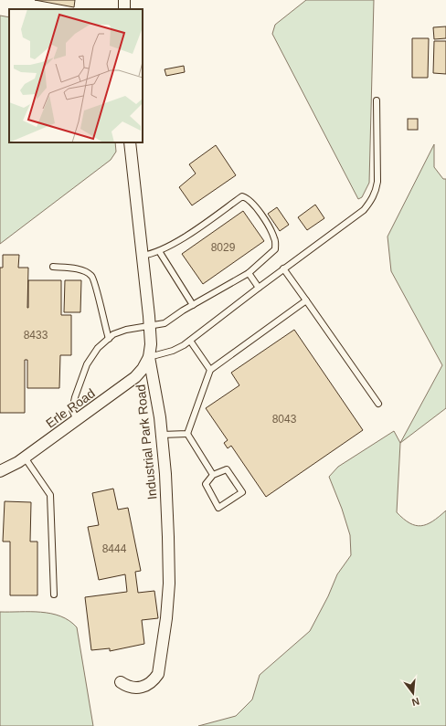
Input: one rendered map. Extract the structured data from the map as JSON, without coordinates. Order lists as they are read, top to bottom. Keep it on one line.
{"streets":{"street":["Erle Road","Industrial Park Road"]},"crossings":[["Erle Road","Industrial Park Road"]],"house_numbers":["8029","8433","8043","8444"],"north":"bottom"}
